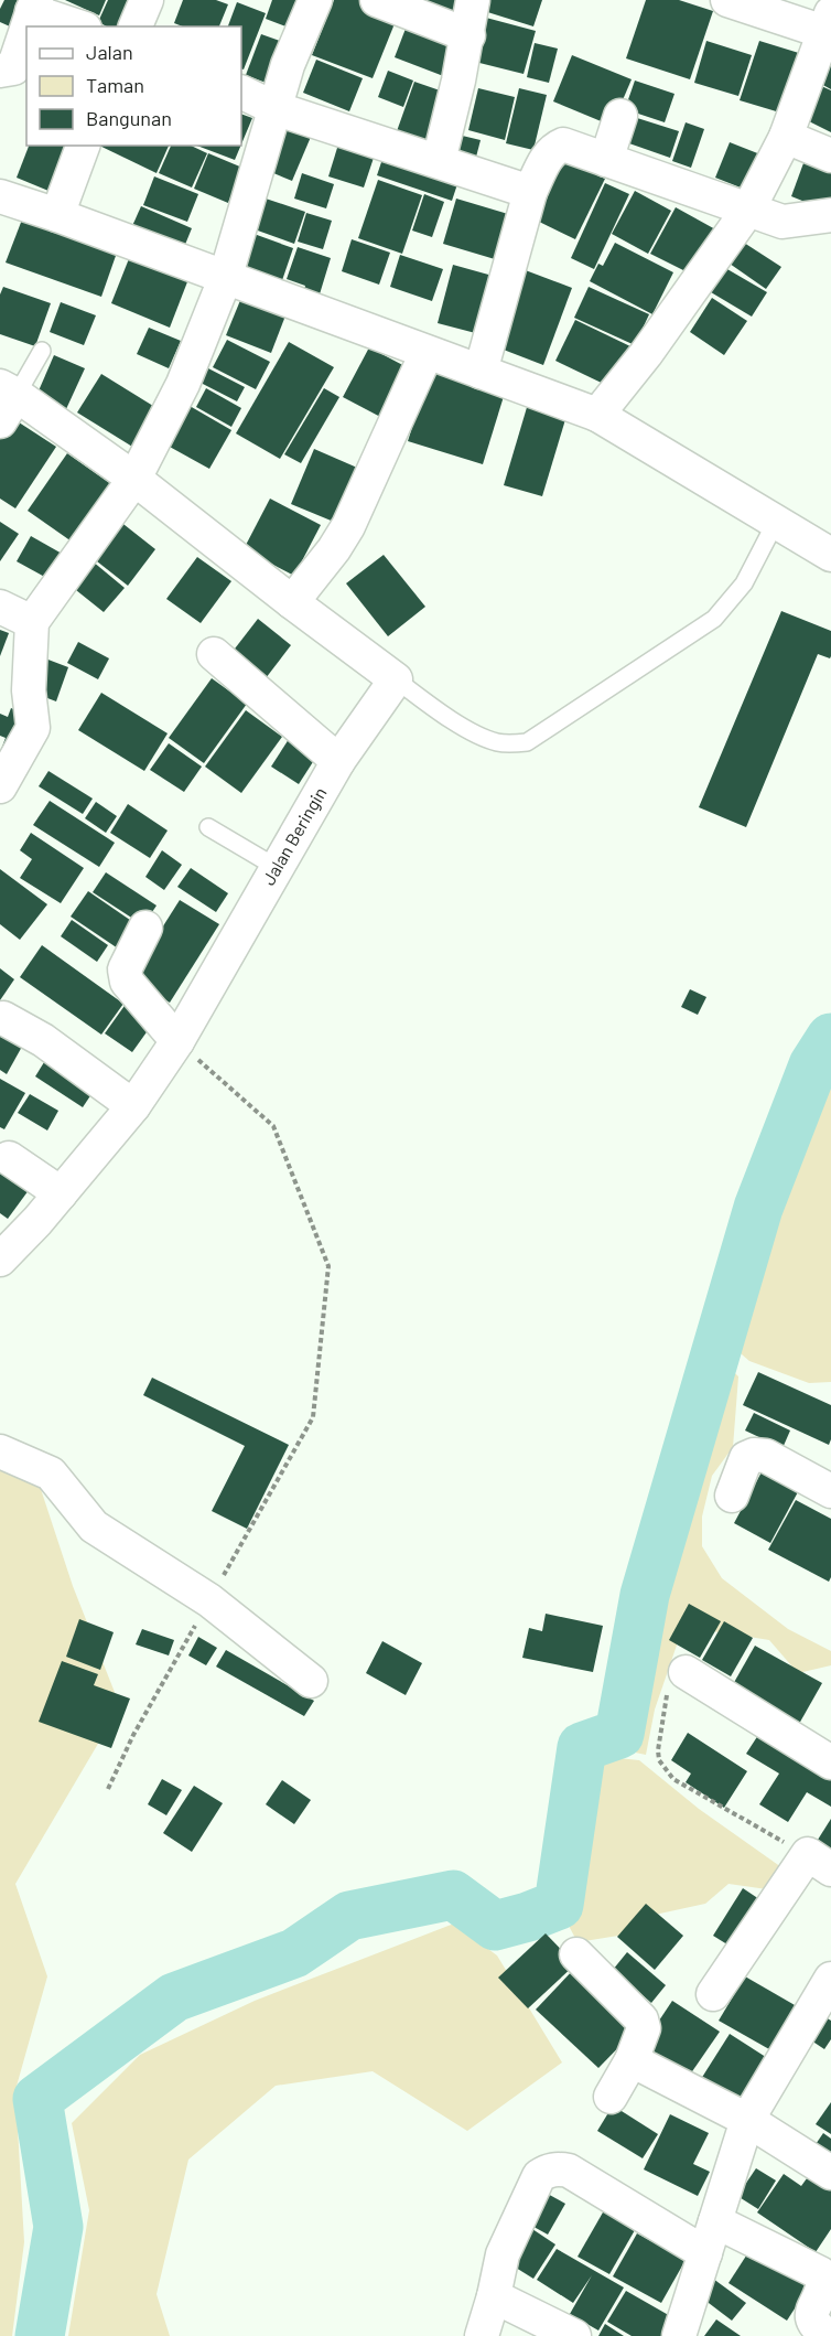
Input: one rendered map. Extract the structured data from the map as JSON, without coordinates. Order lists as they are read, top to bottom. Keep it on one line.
{"streets":{"street":["Jalan Beringin"]},"legend":["Jalan","Taman","Bangunan"]}
